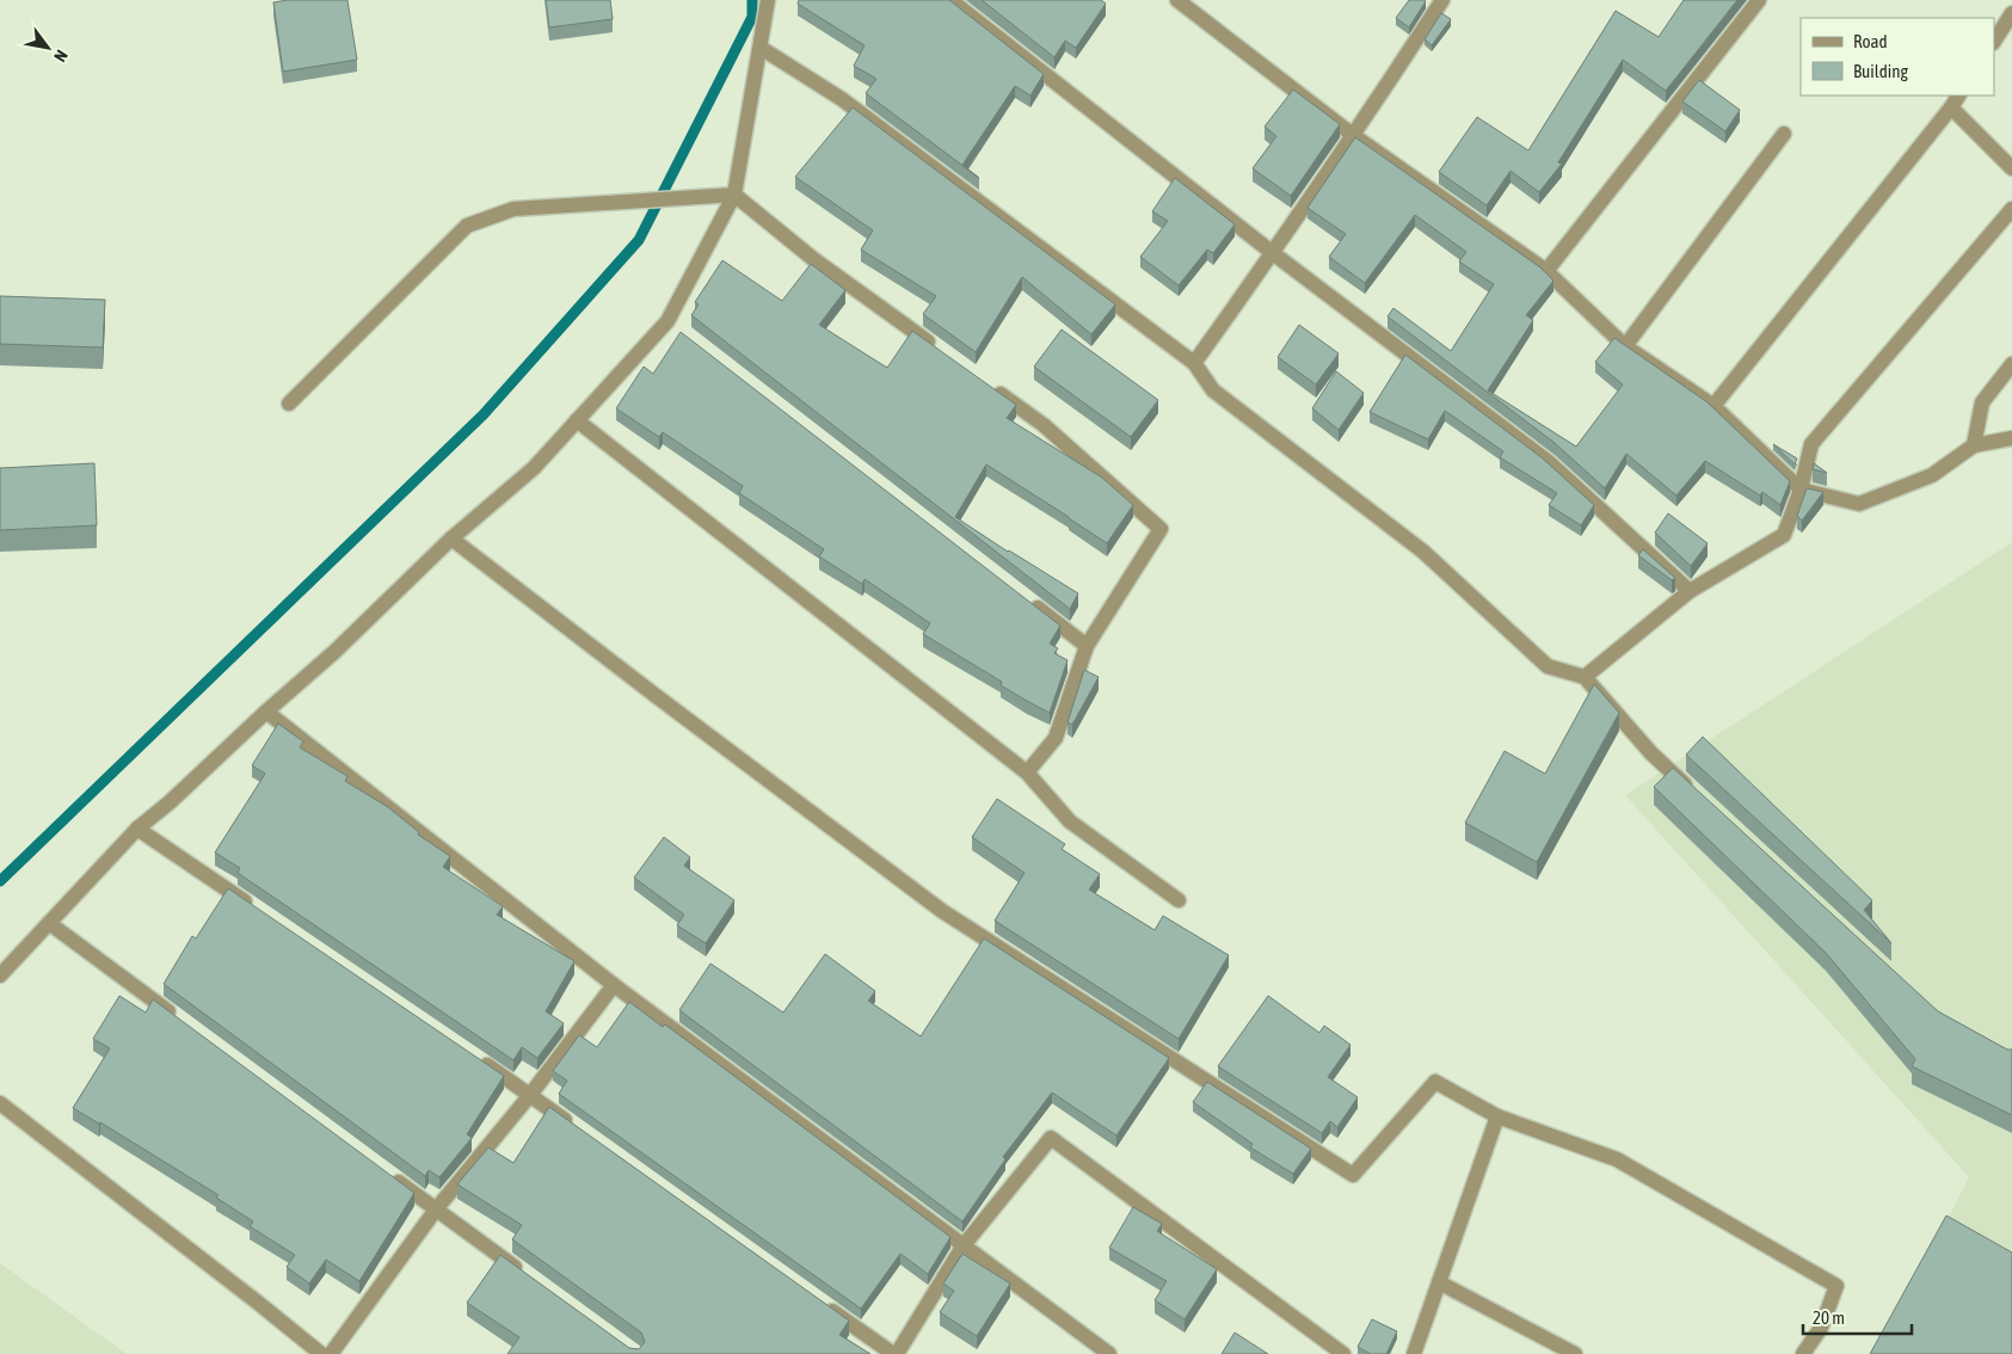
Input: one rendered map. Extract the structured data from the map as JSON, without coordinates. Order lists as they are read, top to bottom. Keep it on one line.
{"legend":["Road","Building"],"scale_bar":"20 m","north":"bottom right"}
